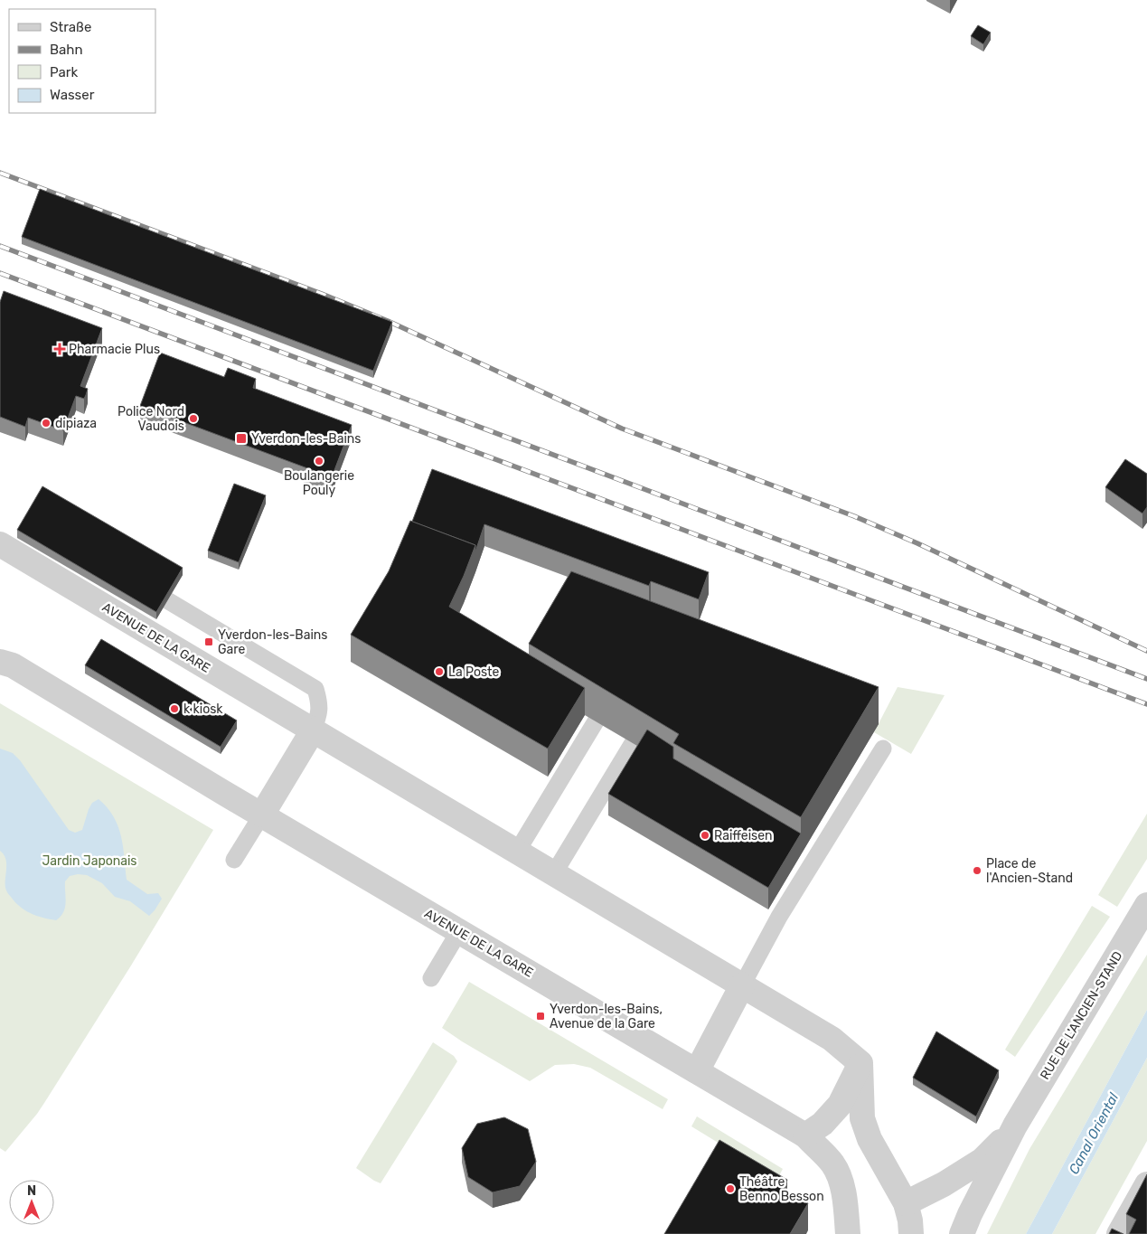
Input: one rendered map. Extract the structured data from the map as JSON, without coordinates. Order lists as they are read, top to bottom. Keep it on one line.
{"streets":{"street":["AVENUE DE LA GARE","RUE DE L'ANCIEN-STAND"]},"water":["Canal Oriental"],"parks":["Jardin Japonais"],"places":{"health":["Pharmacie Plus"],"other":["Police Nord Vaudois","dipiaza","Boulangerie Pouly","La Poste","k kiosk","Raiffeisen","Place de l'Ancien-Stand","Théâtre Benno Besson"],"transit":["Yverdon-les-Bains","Yverdon-les-Bains Gare","Yverdon-les-Bains, Avenue de la Gare"]},"legend":["Straße","Bahn","Park","Wasser"],"north":"top"}
